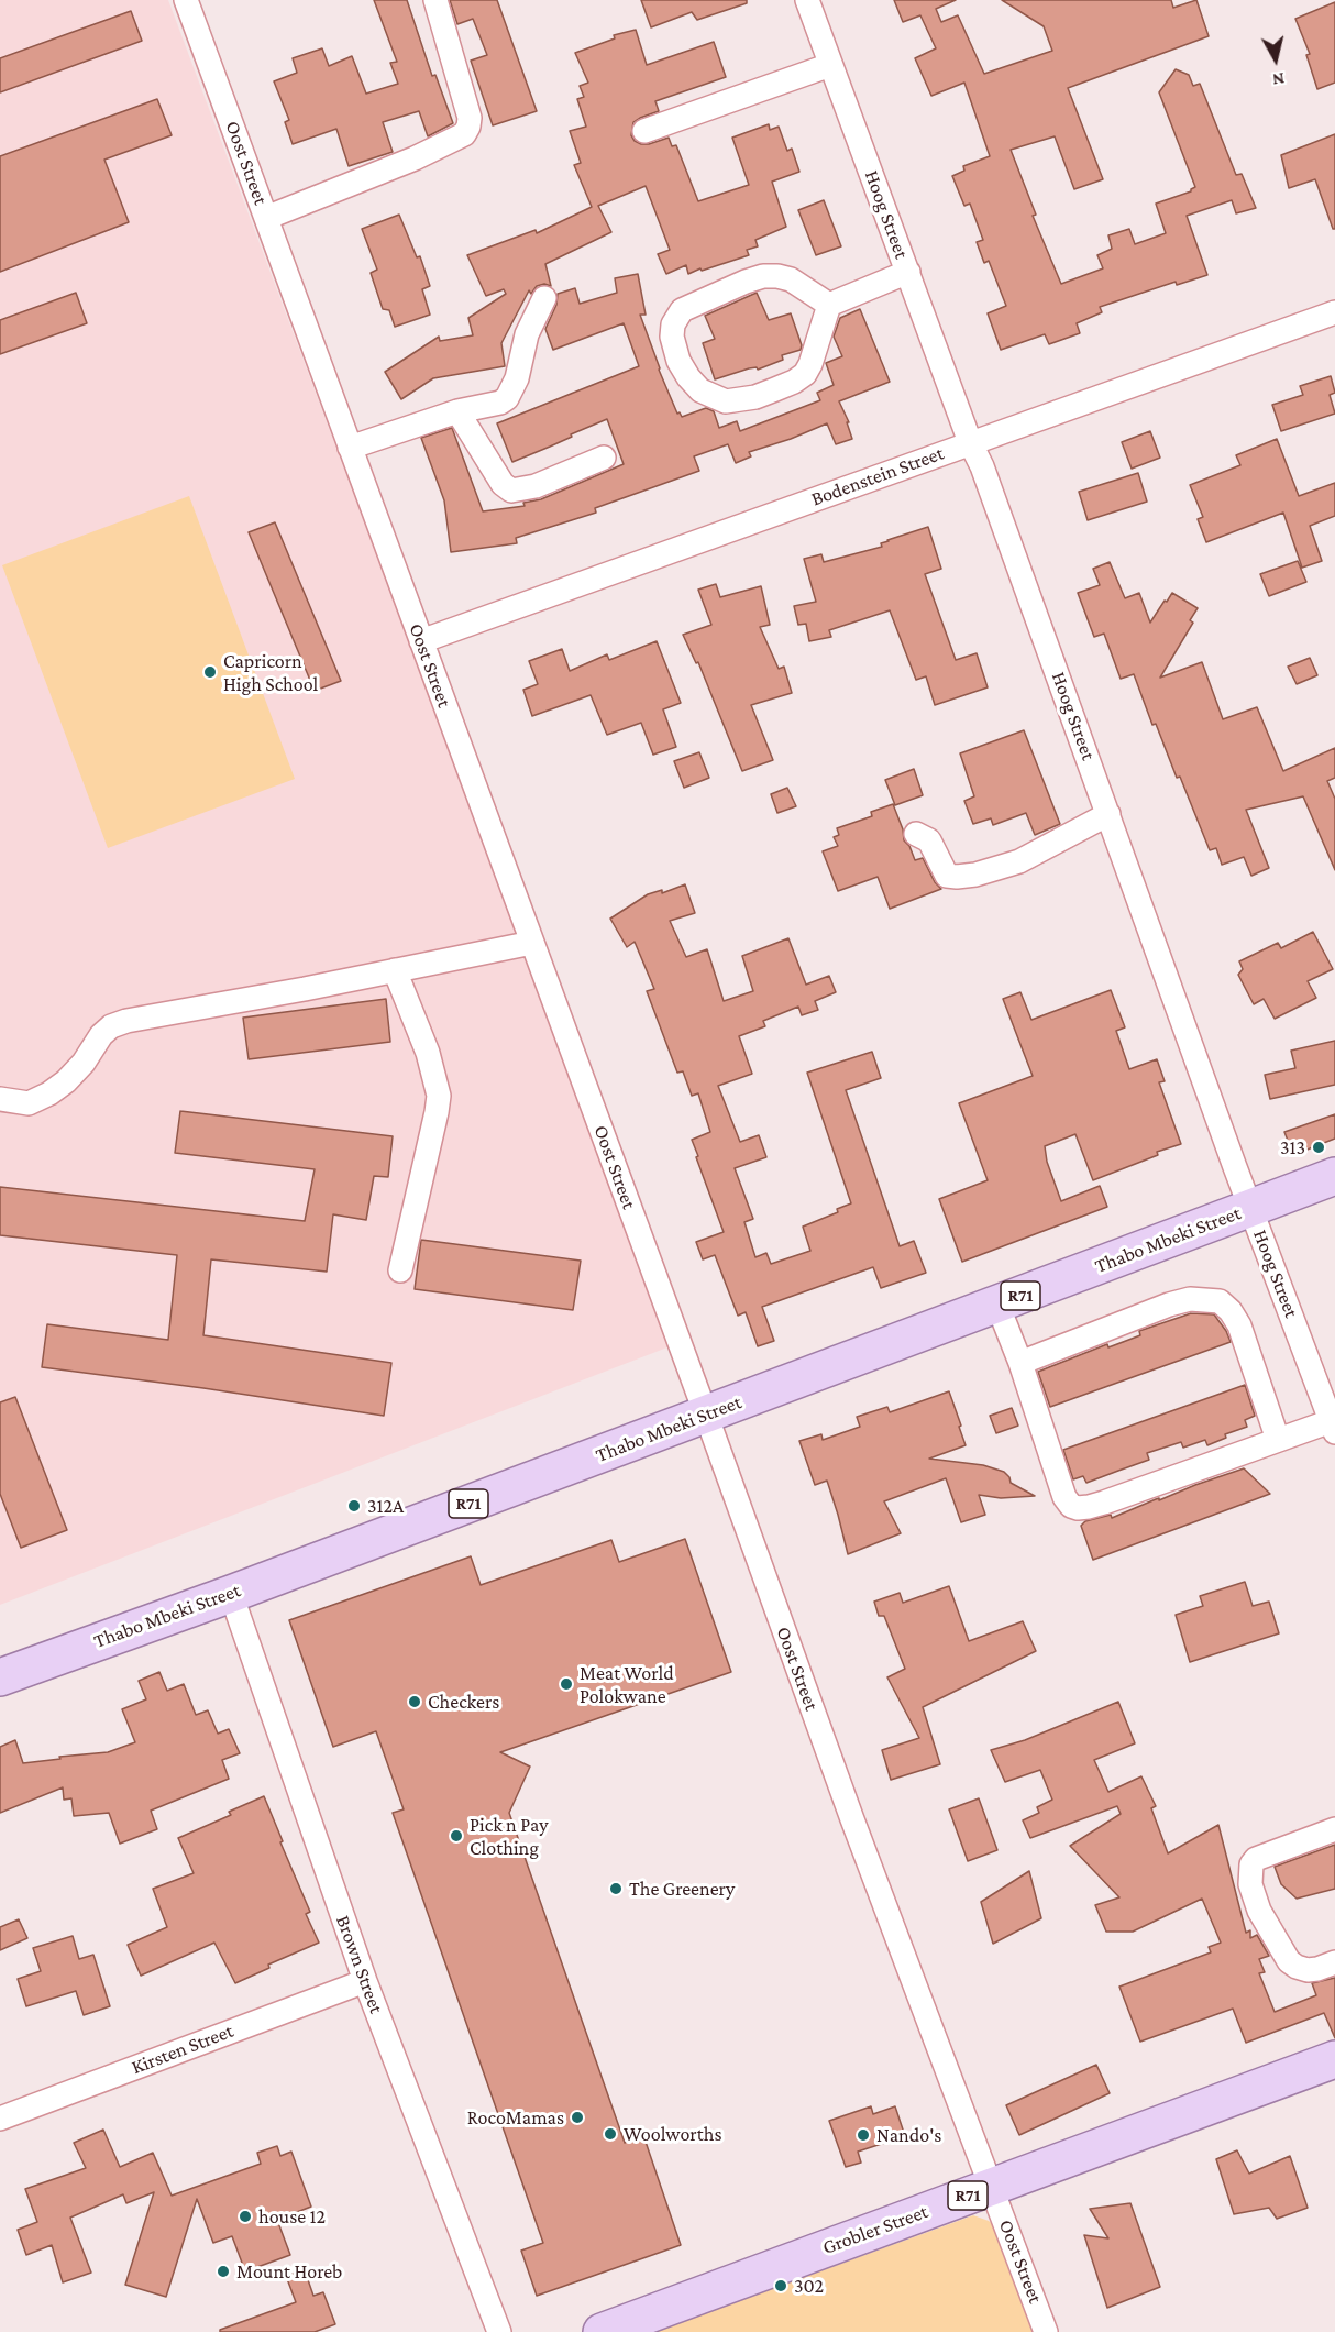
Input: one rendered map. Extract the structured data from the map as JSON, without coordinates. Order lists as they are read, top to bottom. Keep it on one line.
{"streets":{"main road":["Thabo Mbeki Street","R71","Grobler Street"],"street":["Oost Street","Hoog Street","Bodenstein Street","Brown Street","Kirsten Street"]},"crossings":[["Oost Street","Bodenstein Street"],["Oost Street","Thabo Mbeki Street"],["Oost Street","Grobler Street"],["Hoog Street","Bodenstein Street"],["Hoog Street","Thabo Mbeki Street"],["Thabo Mbeki Street","Brown Street"],["Brown Street","Kirsten Street"]],"places":["Capricorn High School","313","312A","Meat World Polokwane","Checkers","Pick n Pay Clothing","The Greenery","RocoMamas","Woolworths","Nando's","house 12","Mount Horeb","302"],"north":"bottom"}
